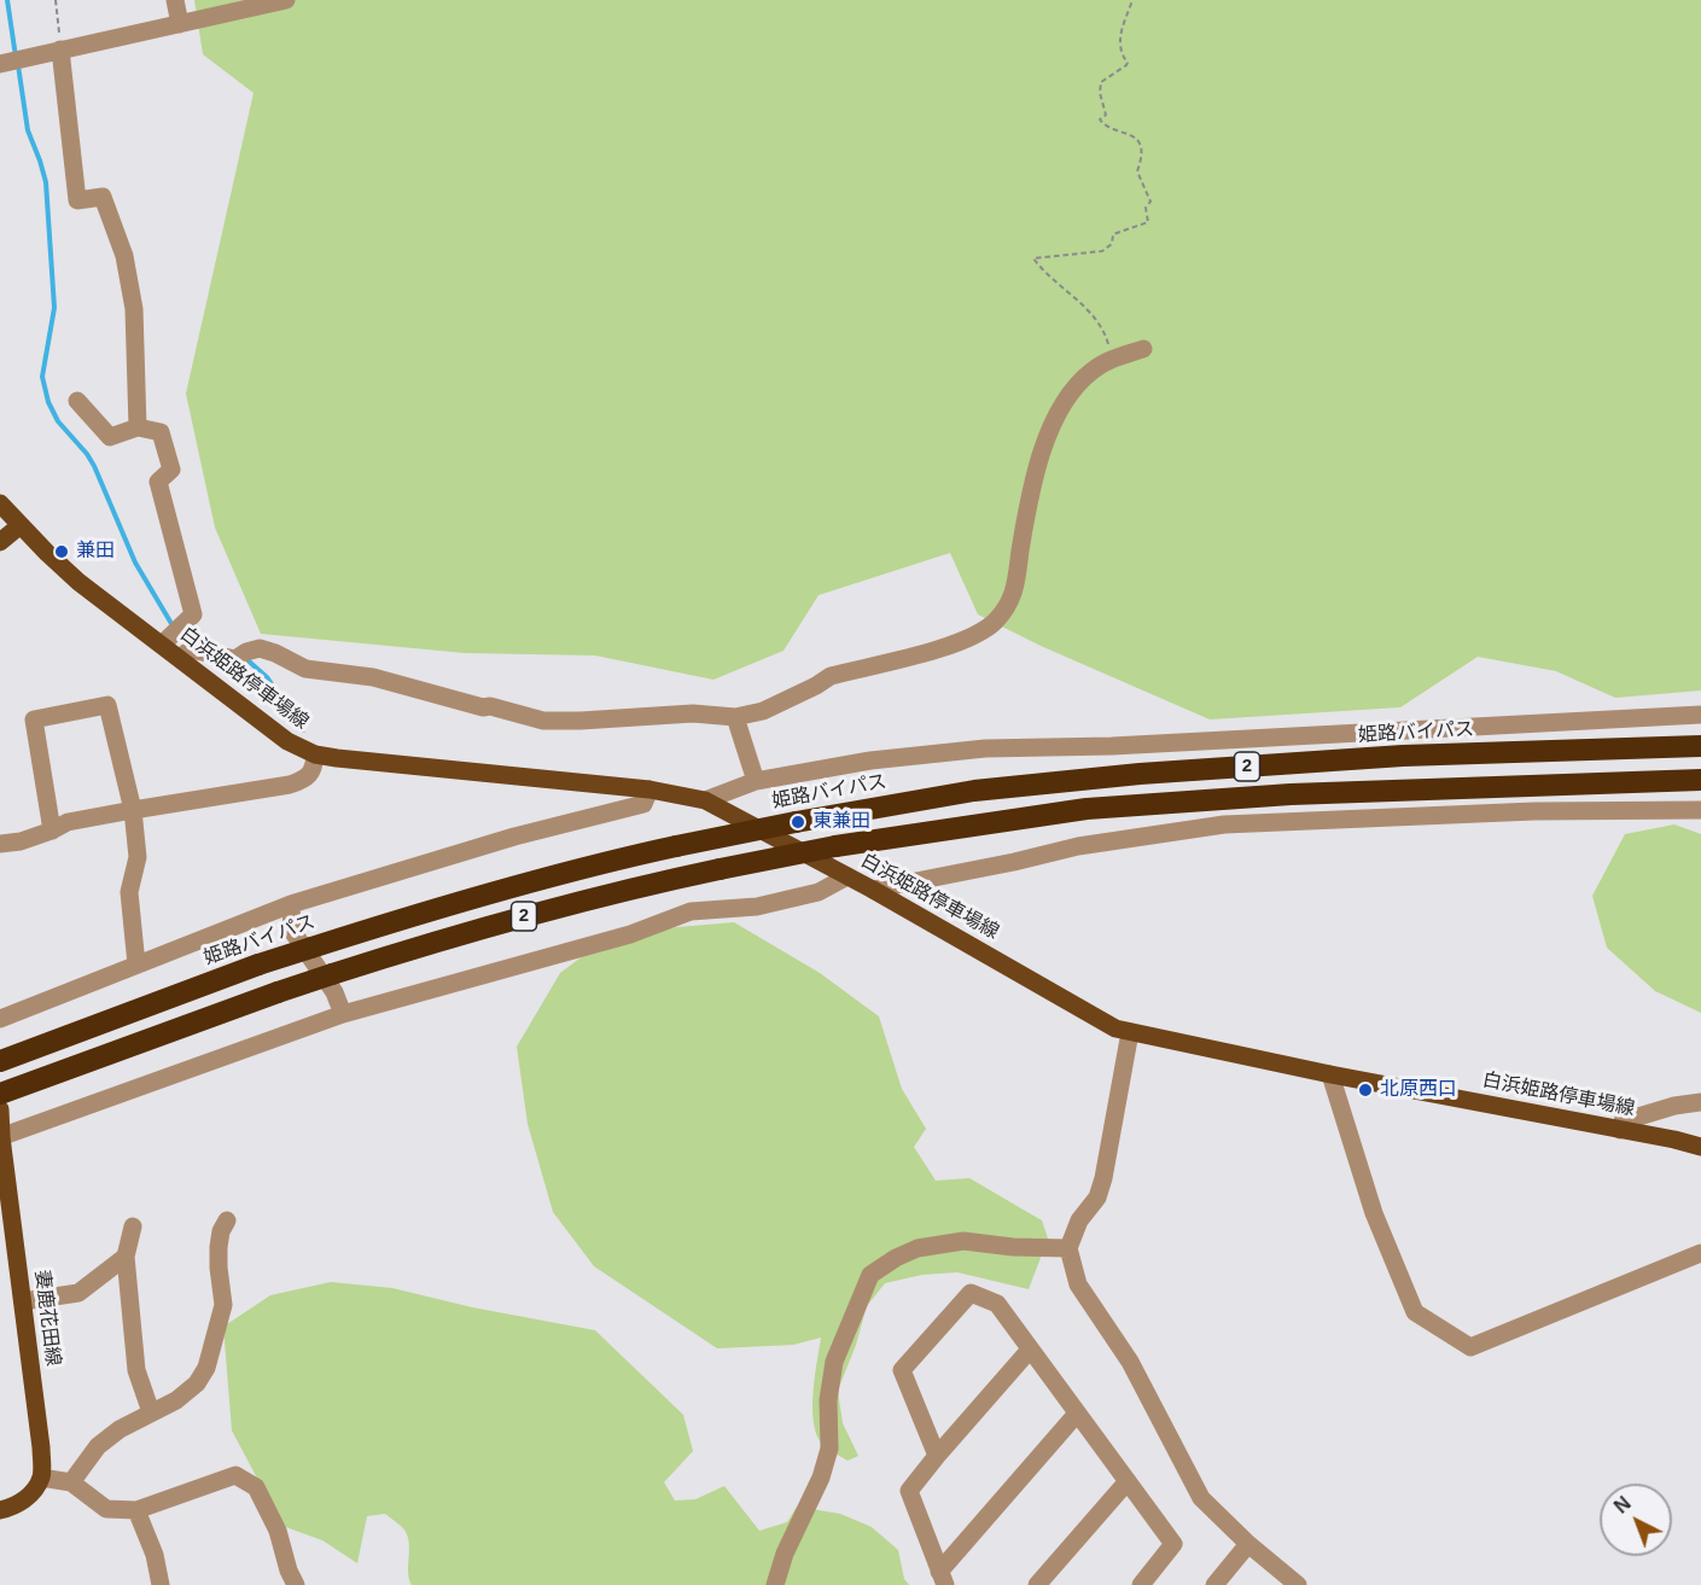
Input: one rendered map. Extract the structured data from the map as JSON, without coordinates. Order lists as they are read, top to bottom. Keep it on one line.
{"streets":{"highway":["姫路バイパス","2"],"main road":["白浜姫路停車場線","妻鹿花田線"]},"places":["兼田","東兼田","北原西口"],"north":"top left"}
